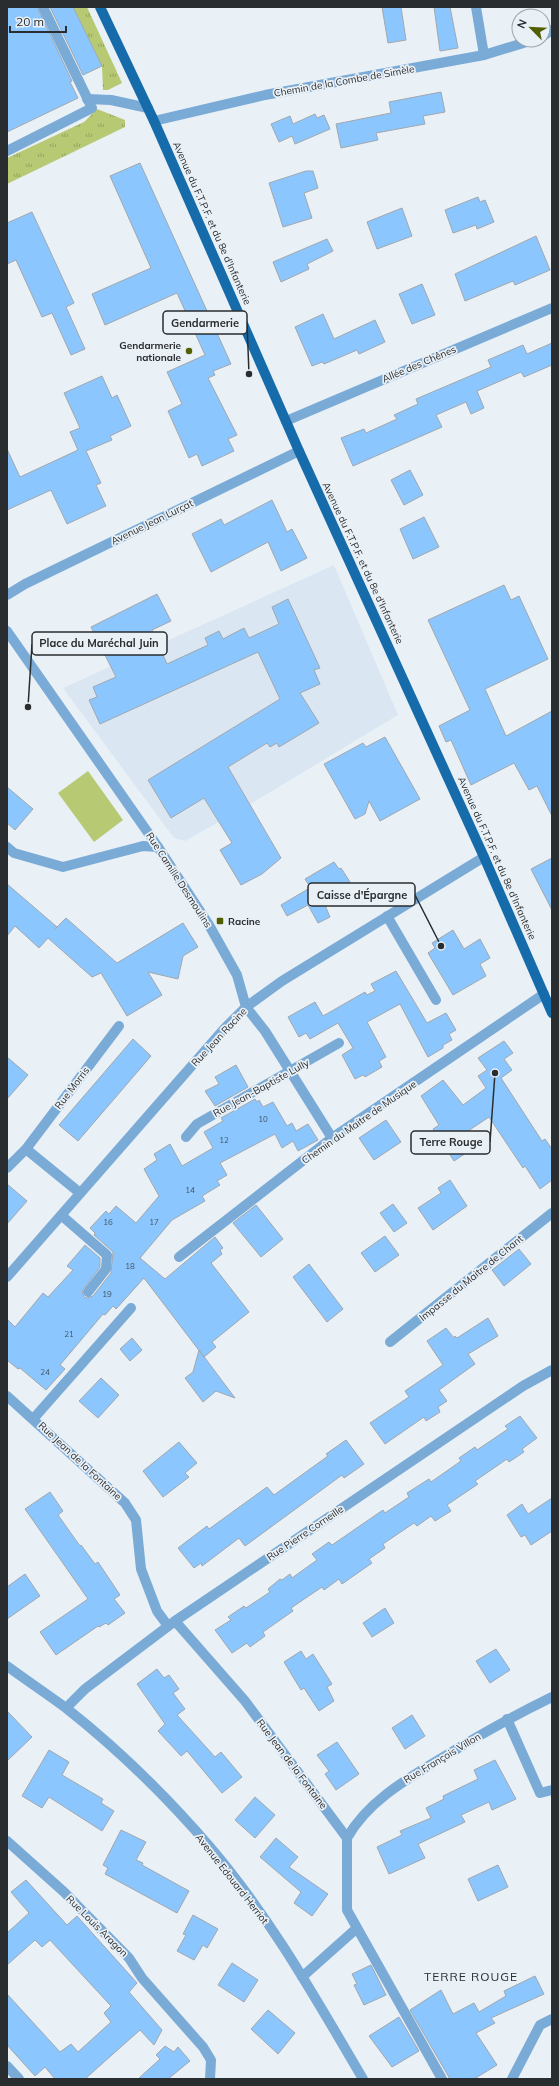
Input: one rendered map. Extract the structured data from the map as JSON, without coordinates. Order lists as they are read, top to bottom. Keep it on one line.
{"streets":{"main road":["Avenue du F.T.P.F. et du 8e d'Infanterie"],"street":["Chemin de la Combe de Simèle","Allée des Chênes","Avenue Jean Lurçat","Rue Camille Desmoulins","Rue Jean Racine","Rue Morris","Rue Jean-Baptiste Lully","Chemin du Maitre de Musique","Impasse du Maitre de Chant","Rue Jean de la Fontaine","Rue Pierre Corneille","Rue François Villon","Avenue Edouard Herriot","Rue Louis Aragon"]},"crossings":[["Chemin de la Combe de Simèle","Avenue du F.T.P.F. et du 8e d'Infanterie"],["Avenue du F.T.P.F. et du 8e d'Infanterie","Allée des Chênes"],["Avenue du F.T.P.F. et du 8e d'Infanterie","Avenue Jean Lurçat"],["Avenue du F.T.P.F. et du 8e d'Infanterie","Rue Jean Racine"],["Avenue du F.T.P.F. et du 8e d'Infanterie","Chemin du Maitre de Musique"],["Rue Camille Desmoulins","Rue Jean Racine"],["Rue Camille Desmoulins","Rue Jean-Baptiste Lully"],["Rue Camille Desmoulins","Chemin du Maitre de Musique"],["Rue Jean de la Fontaine","Rue Pierre Corneille"],["Rue Jean de la Fontaine","Rue François Villon"],["Rue Pierre Corneille","Avenue Edouard Herriot"]],"districts":["TERRE ROUGE"],"places":{"other":["Gendarmerie nationale","Gendarmerie","Place du Maréchal Juin","Caisse d'Épargne","Terre Rouge"],"transit":["Racine"]},"house_numbers":["10","12","14","16","17","18","19","21","24"],"scale_bar":"20 m","north":"top left"}
